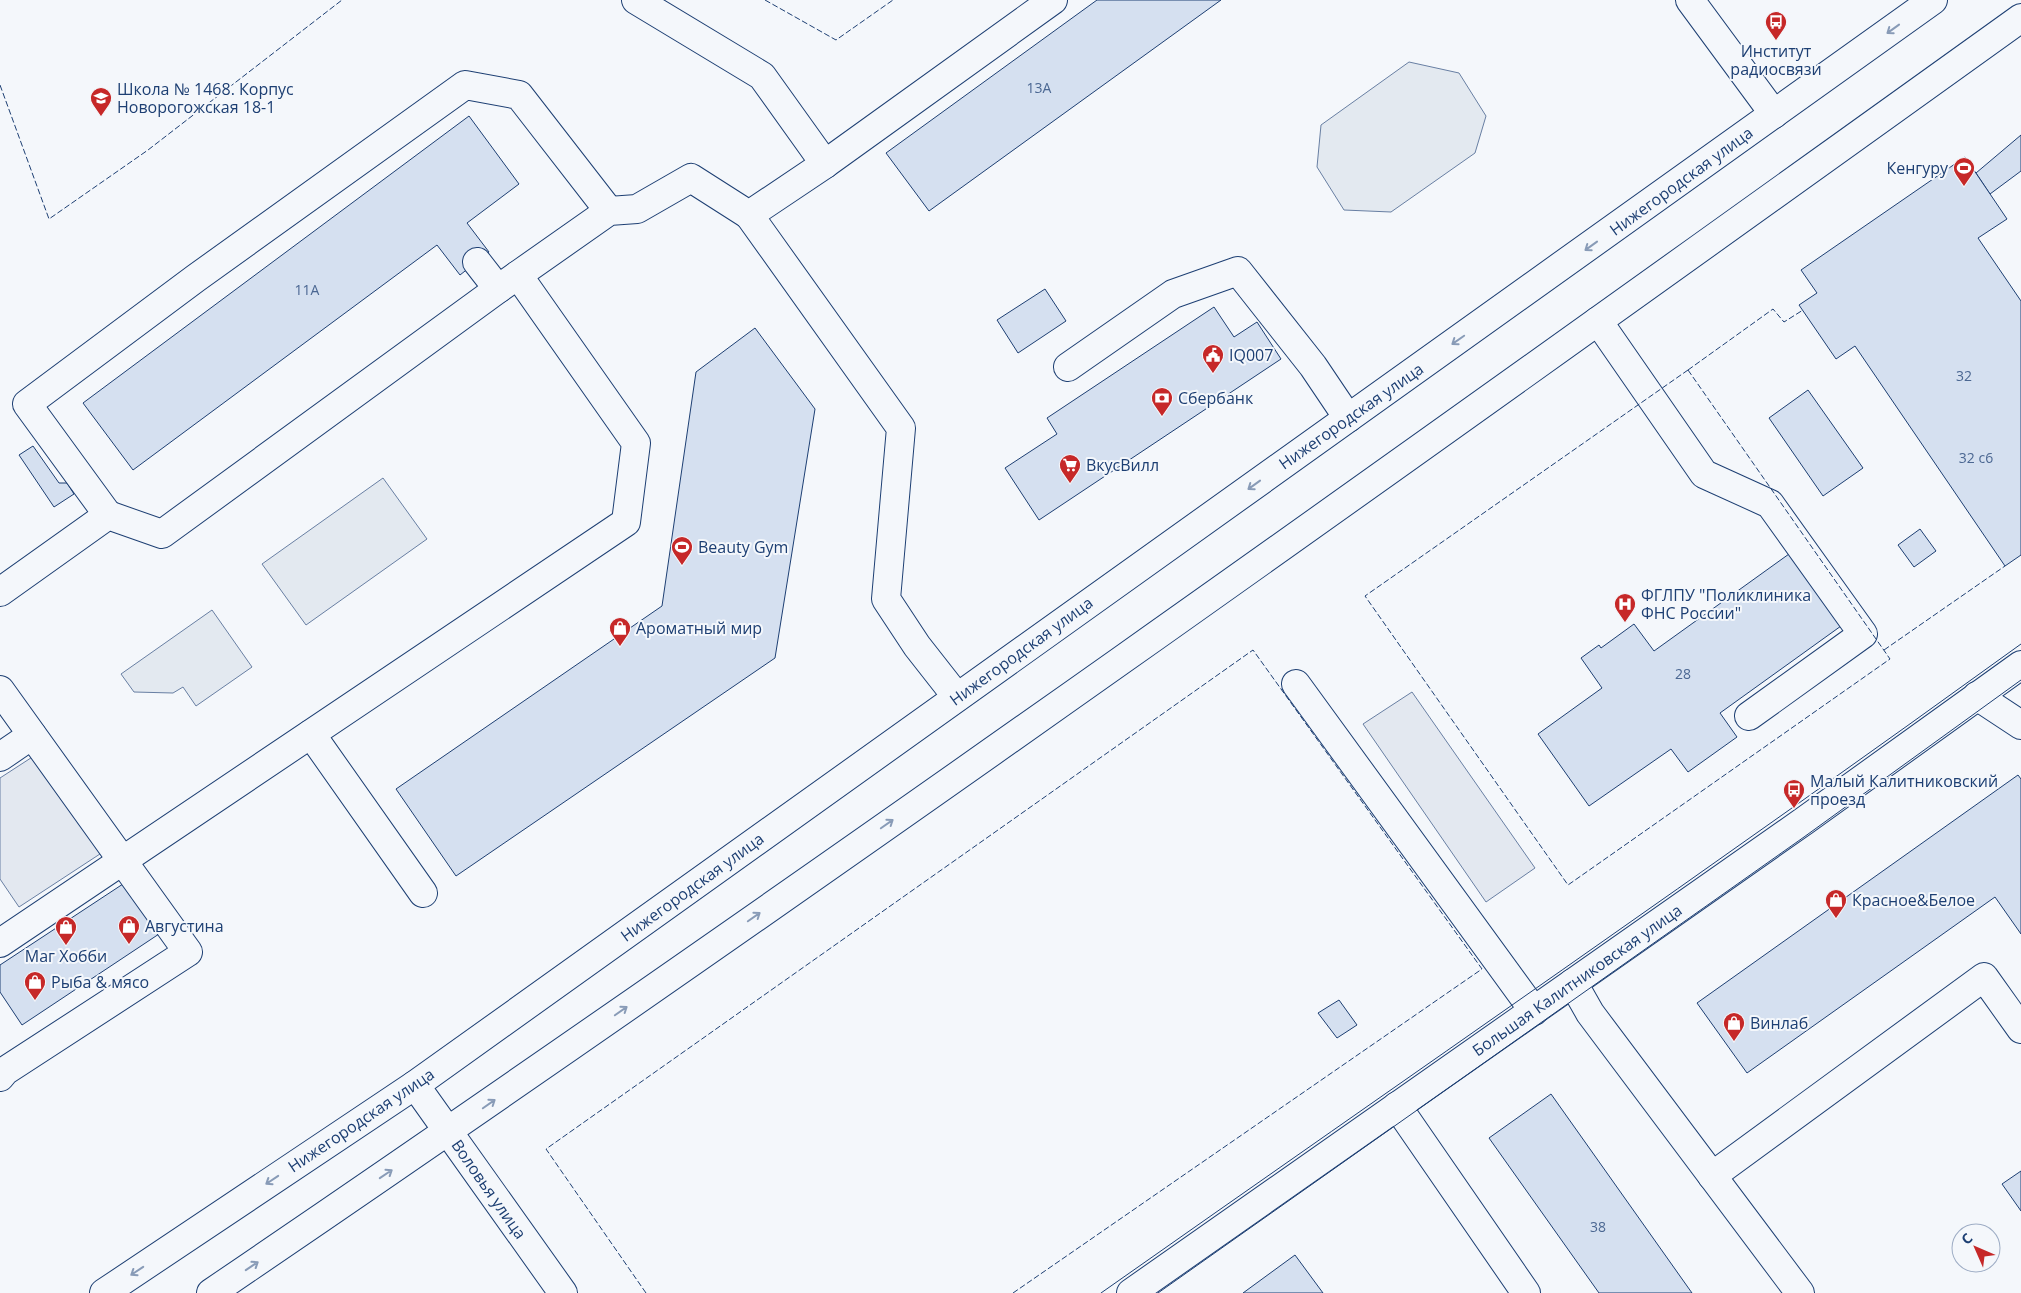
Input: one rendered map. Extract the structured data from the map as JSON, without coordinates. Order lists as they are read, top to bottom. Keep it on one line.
{"streets":{"main road":["Нижегородская улица","Большая Калитниковская улица","Воловья улица"]},"crossings":[["Нижегородская улица","Воловья улица"]],"places":{"bus stop":["Институт радиосвязи","Малый Калитниковский проезд"],"school or university":["Школа № 1468. Корпус Новорогожская 18-1"],"sports":["Кенгуру","Beauty Gym"],"public building":["IQ007"],"bank":["Сбербанк"],"supermarket":["ВкусВилл"],"hospital":["ФГЛПУ \"Поликлиника ФНС России\""],"shop":["Ароматный мир","Красное&Белое","Августина","Маг Хобби","Рыба & мясо","Винлаб"]},"house_numbers":["13А","11А","32","32 с6","28","38"],"north":"top left"}
